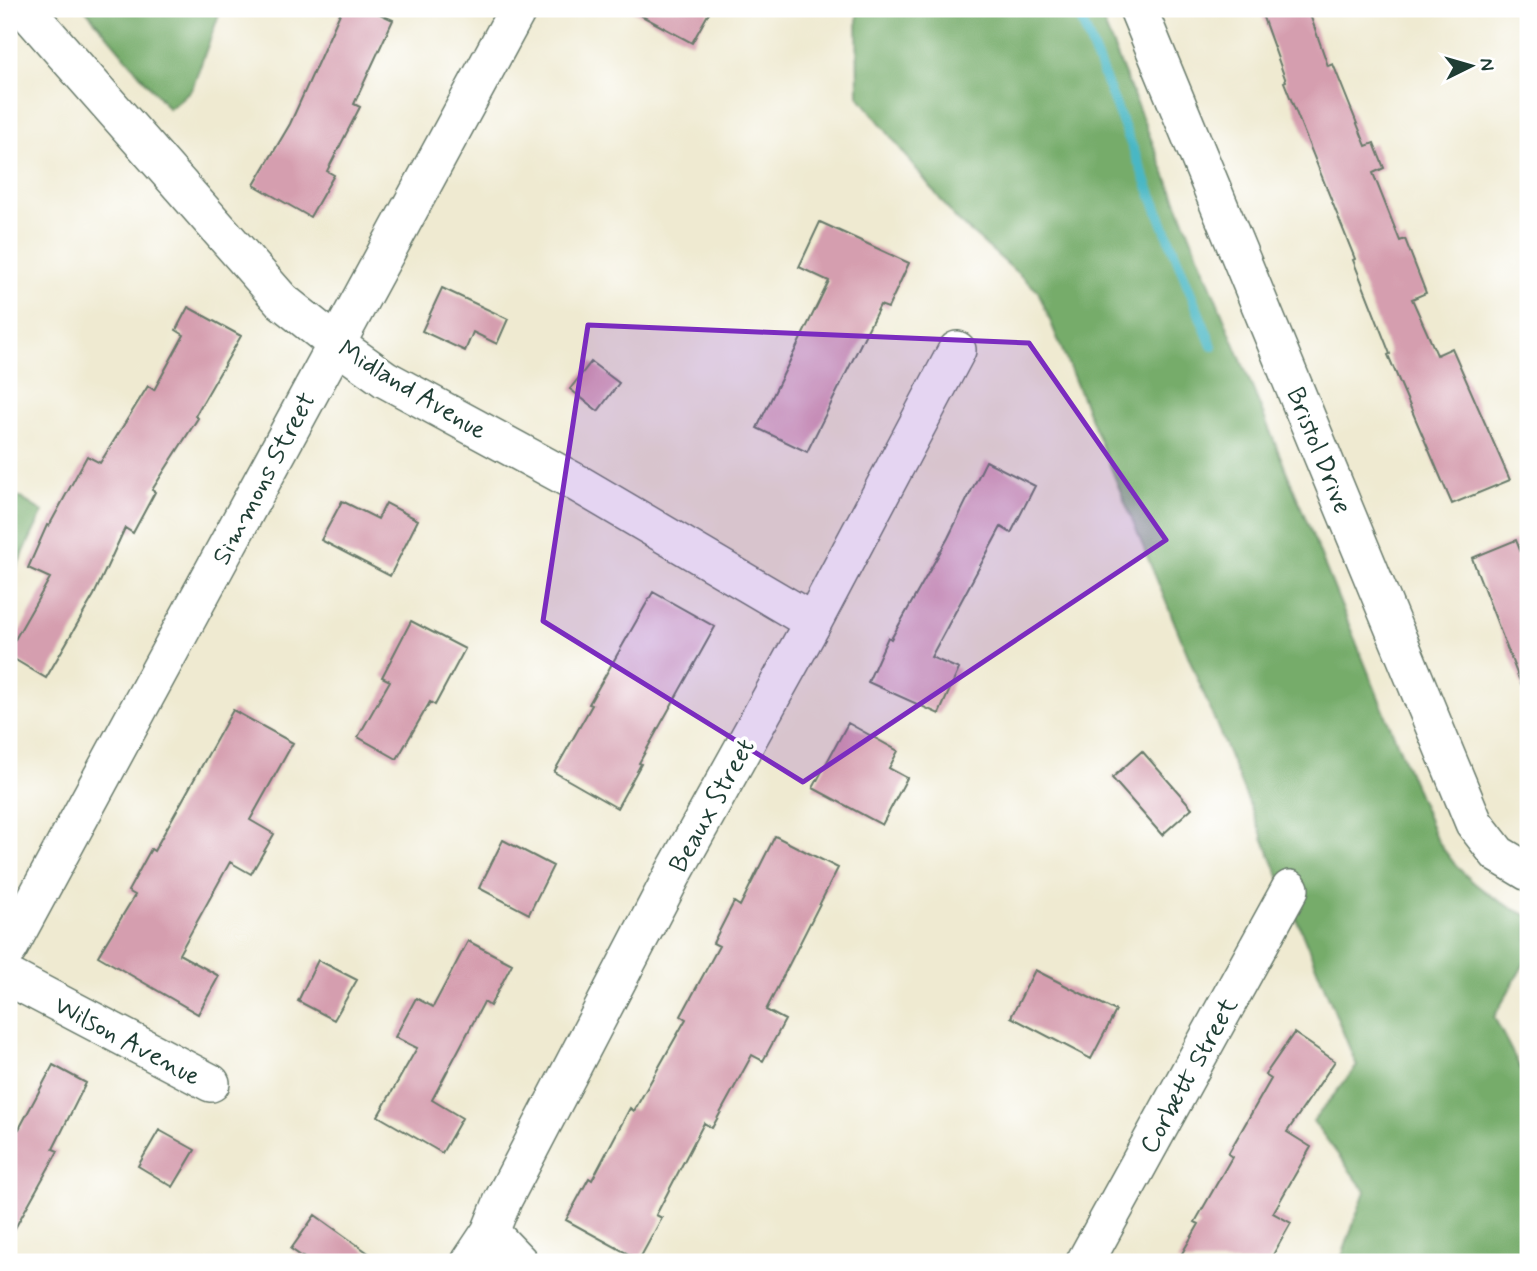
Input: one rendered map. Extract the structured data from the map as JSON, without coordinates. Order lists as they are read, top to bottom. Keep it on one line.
{"streets":{"street":["Midland Avenue","Bristol Drive","Simmons Street","Beaux Street","Wilson Avenue","Corbett Street"]},"crossings":[["Midland Avenue","Simmons Street"],["Midland Avenue","Beaux Street"]],"north":"right"}
